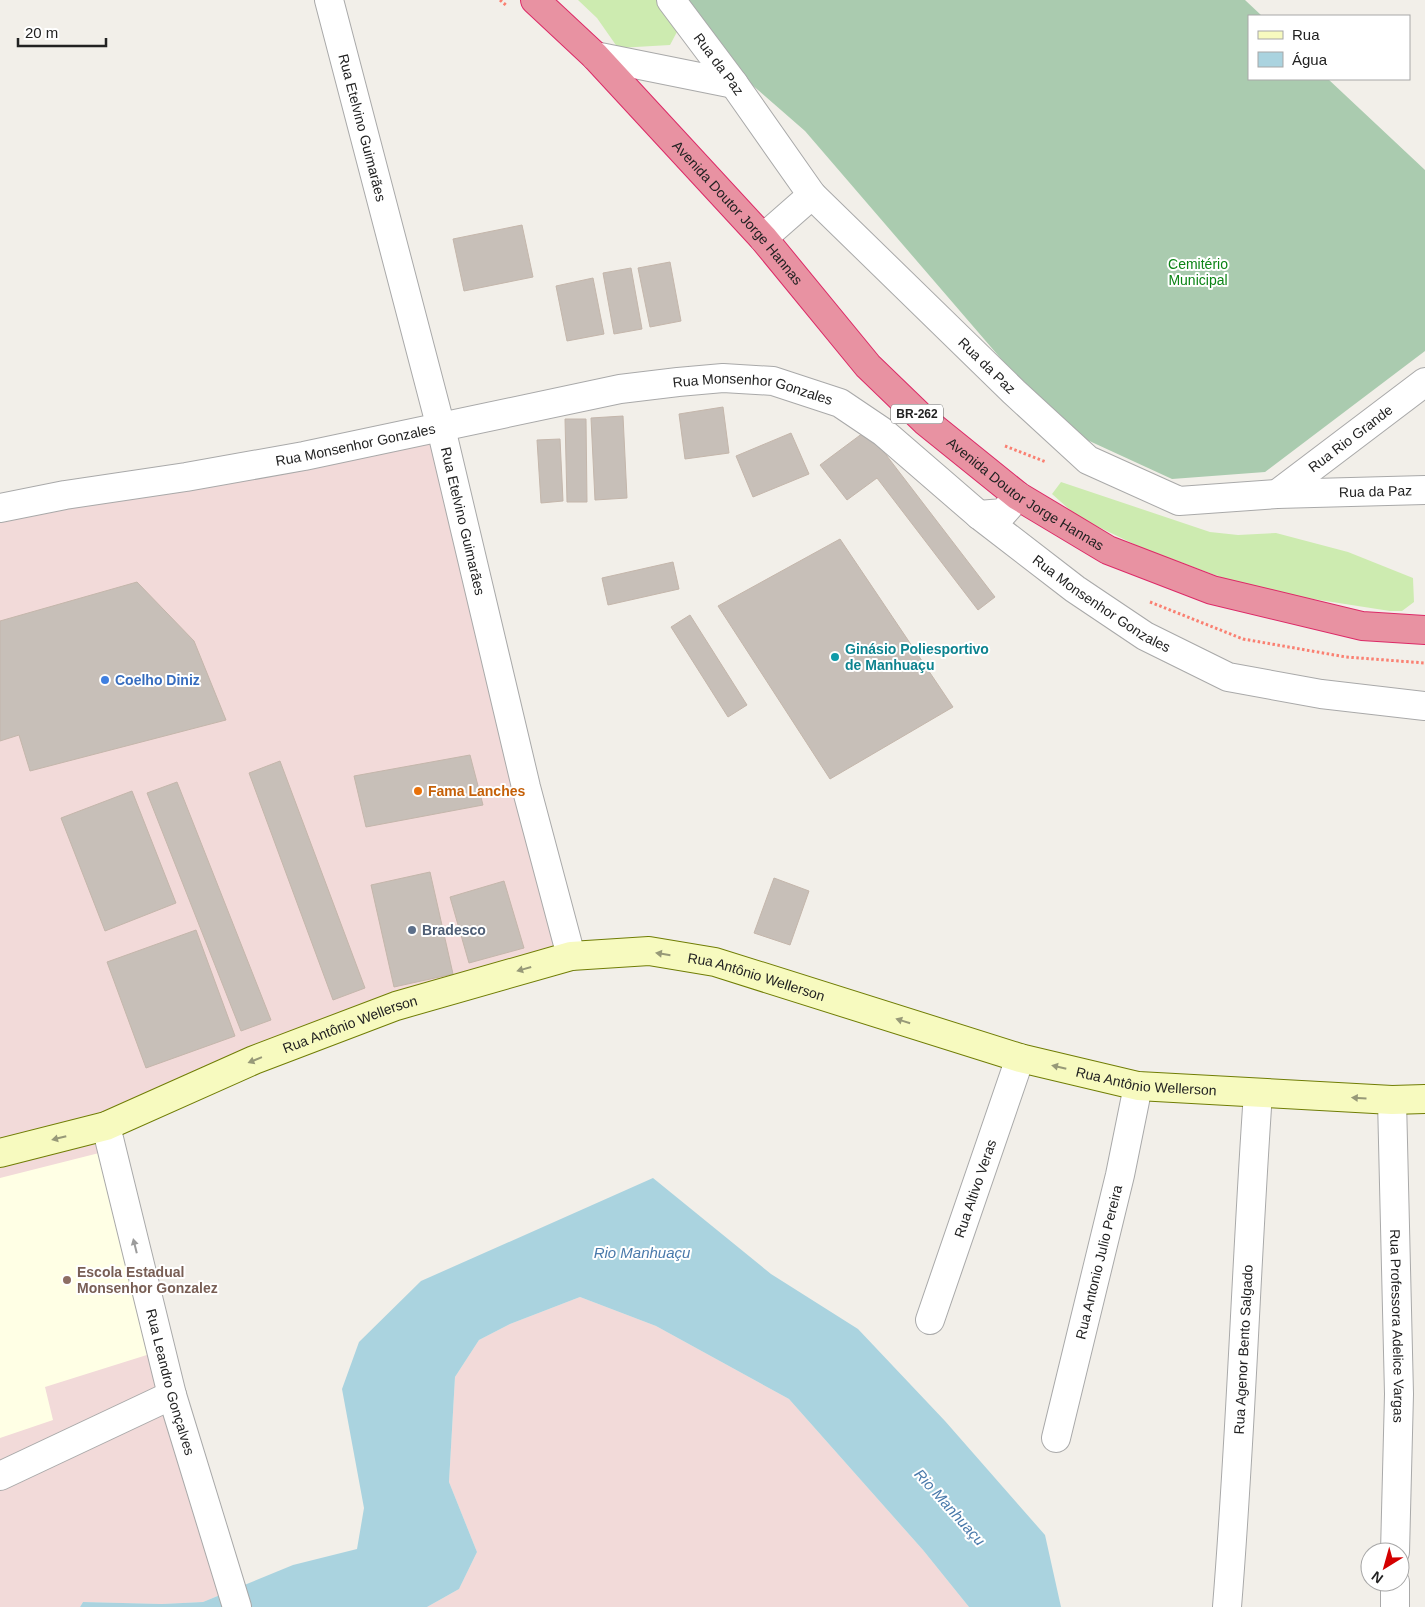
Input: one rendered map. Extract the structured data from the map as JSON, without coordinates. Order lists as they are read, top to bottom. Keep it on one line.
{"streets":{"highway":["Avenida Doutor Jorge Hannas","BR-262"],"street":["Rua da Paz","Rua Etelvino Guimarães","Rua Monsenhor Gonzales","Rua Rio Grande","Rua Antônio Wellerson","Rua Altivo Veras","Rua Antonio Julio Pereira","Rua Professora Adelice Vargas","Rua Agenor Bento Salgado","Rua Leandro Gonçalves"]},"crossings":[["Rua da Paz","Rua Rio Grande"],["Rua Etelvino Guimarães","Rua Monsenhor Gonzales"],["Rua Etelvino Guimarães","Rua Antônio Wellerson"],["Rua Antônio Wellerson","Rua Altivo Veras"],["Rua Antônio Wellerson","Rua Antonio Julio Pereira"],["Rua Antônio Wellerson","Rua Professora Adelice Vargas"],["Rua Antônio Wellerson","Rua Agenor Bento Salgado"],["Rua Antônio Wellerson","Rua Leandro Gonçalves"]],"one_way":["Rua Antônio Wellerson","Rua Leandro Gonçalves"],"water":["Rio Manhuaçu"],"parks":["Cemitério Municipal"],"places":["Ginásio Poliesportivo de Manhuaçu","Coelho Diniz","Fama Lanches","Bradesco","Escola Estadual Monsenhor Gonzalez"],"legend":["Rua","Água"],"scale_bar":"20 m","north":"bottom left"}
